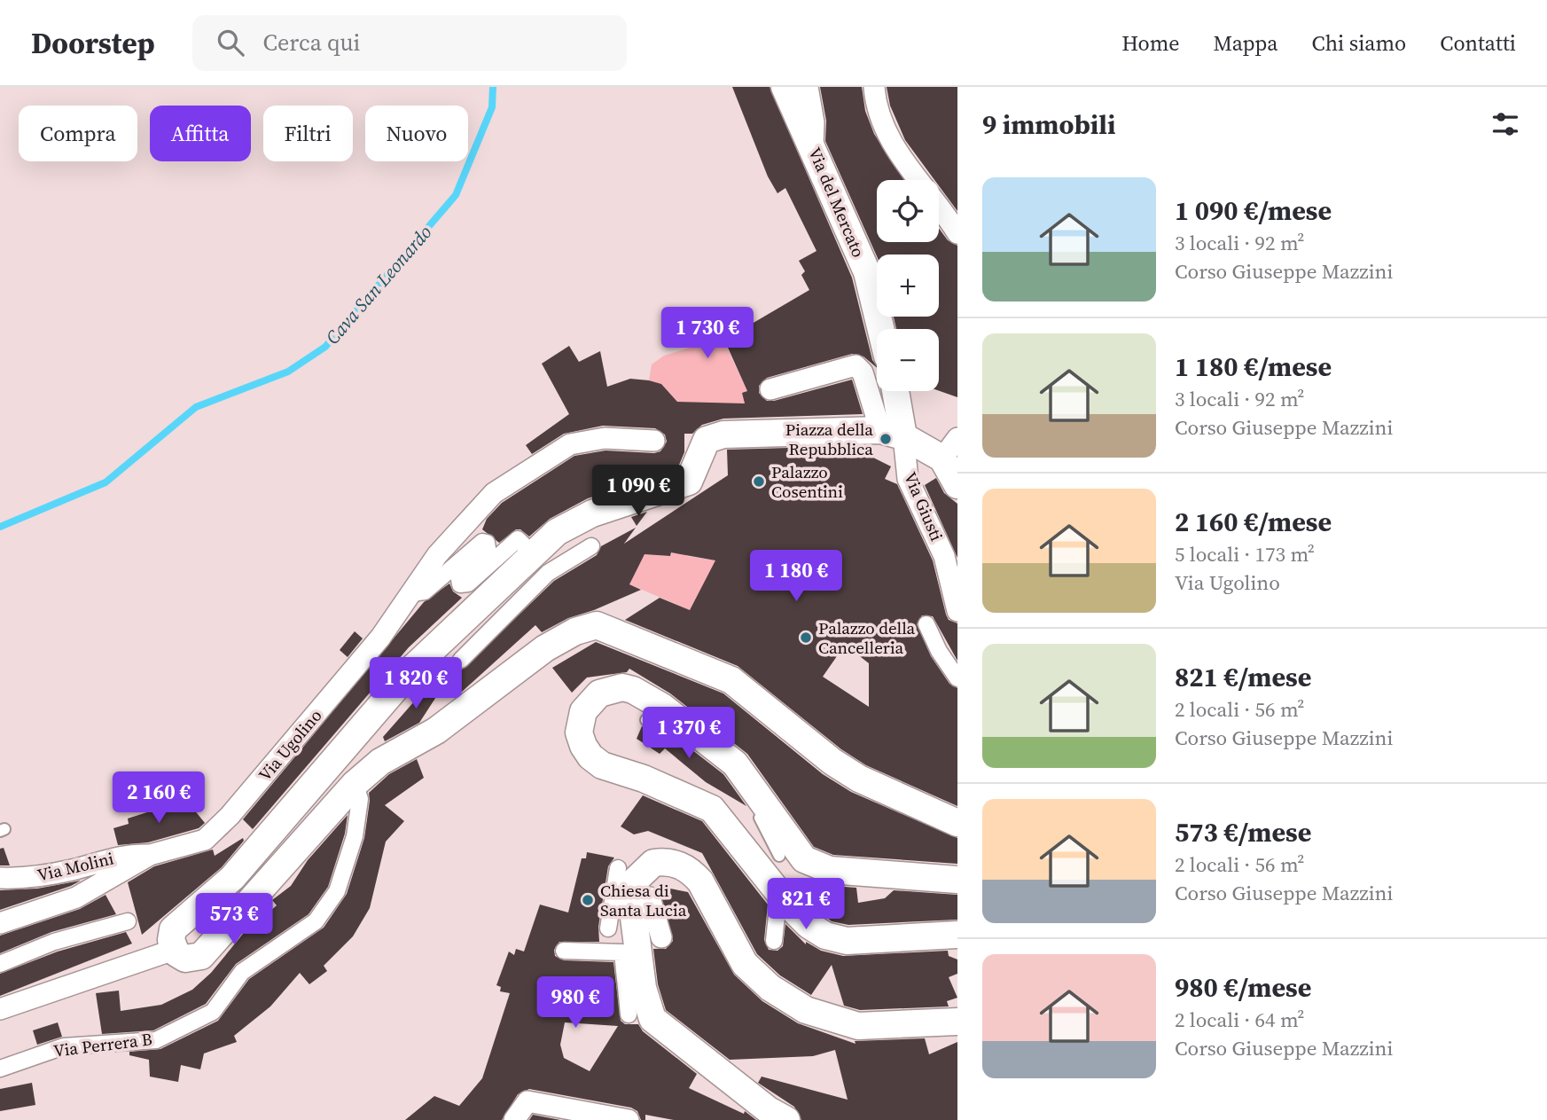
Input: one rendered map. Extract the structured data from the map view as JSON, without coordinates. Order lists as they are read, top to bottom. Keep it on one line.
{"streets":{"street":["Via del Mercato","Via Giusti","Via Ugolino","Via Molini","Via Perrera B"]},"crossings":[["Via Ugolino","Via Molini"]],"water":["Cava San Leonardo"],"places":["Piazza della Repubblica","Palazzo Cosentini","Palazzo della Cancelleria","Chiesa di Santa Lucia"],"page":{"header":"Doorstep","search":"Cerca qui","nav":["Home","Mappa","Chi siamo","Contatti"],"heading":"9 immobili","chip":["Compra","Affitta","Filtri","Nuovo"],"list":[{"name":"1 090 €/mese","note":"3 locali · 92 m² · Corso Giuseppe Mazzini"},{"name":"1 180 €/mese","note":"3 locali · 92 m² · Corso Giuseppe Mazzini"},{"name":"2 160 €/mese","note":"5 locali · 173 m² · Via Ugolino"},{"name":"821 €/mese","note":"2 locali · 56 m² · Corso Giuseppe Mazzini"},{"name":"573 €/mese","note":"2 locali · 56 m² · Corso Giuseppe Mazzini"},{"name":"980 €/mese","note":"2 locali · 64 m² · Corso Giuseppe Mazzini"}],"map_buttons":["+","−"],"price":["1 730 €","1 090 €","1 180 €","1 820 €","1 370 €","2 160 €","821 €","573 €","980 €"]}}
